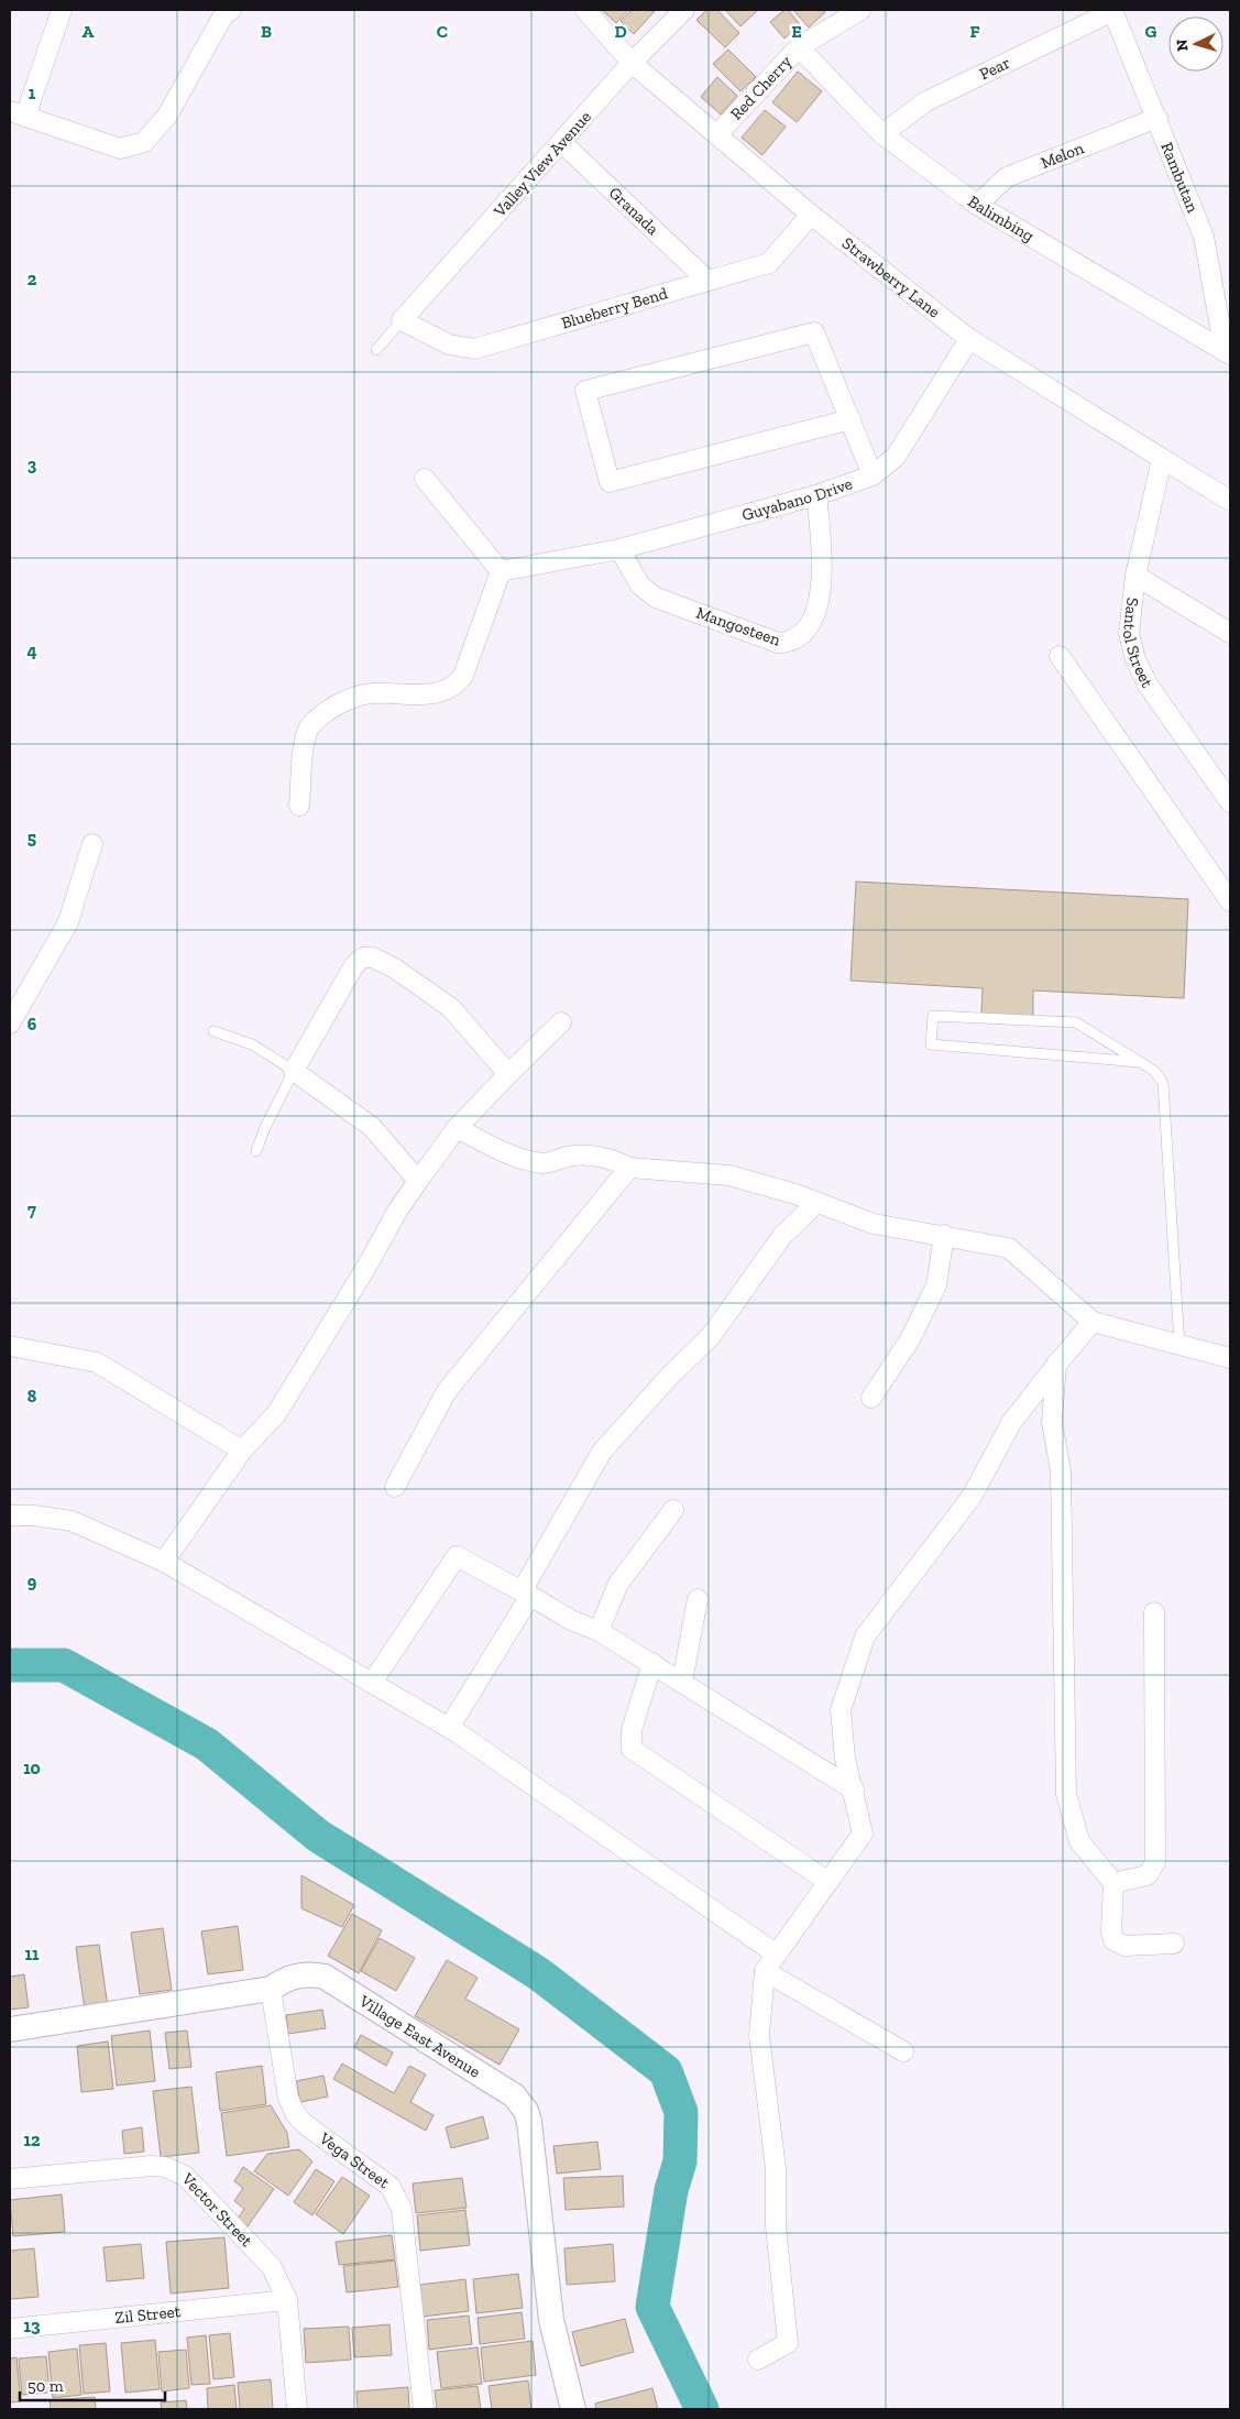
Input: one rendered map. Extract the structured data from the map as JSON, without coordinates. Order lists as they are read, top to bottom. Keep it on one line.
{"streets":{"street":["Pear","Red Cherry","Melon","Valley View Avenue","Rambutan","Granada","Balimbing","Strawberry Lane","Blueberry Bend","Guyabano Drive","Mangosteen","Santol Street","Village East Avenue","Vega Street","Vector Street","Zil Street"]},"crossings":[["Pear","Rambutan"],["Pear","Balimbing"],["Red Cherry","Balimbing"],["Red Cherry","Strawberry Lane"],["Melon","Rambutan"],["Melon","Balimbing"],["Valley View Avenue","Granada"],["Valley View Avenue","Strawberry Lane"],["Valley View Avenue","Blueberry Bend"],["Rambutan","Balimbing"],["Granada","Blueberry Bend"],["Strawberry Lane","Blueberry Bend"],["Strawberry Lane","Guyabano Drive"],["Strawberry Lane","Santol Street"],["Guyabano Drive","Mangosteen"],["Village East Avenue","Vega Street"],["Vector Street","Zil Street"]],"scale_bar":"50 m","north":"left","grid":{"columns":["A","B","C","D","E","F","G"],"rows":["1","2","3","4","5","6","7","8","9","10","11","12","13"]}}
